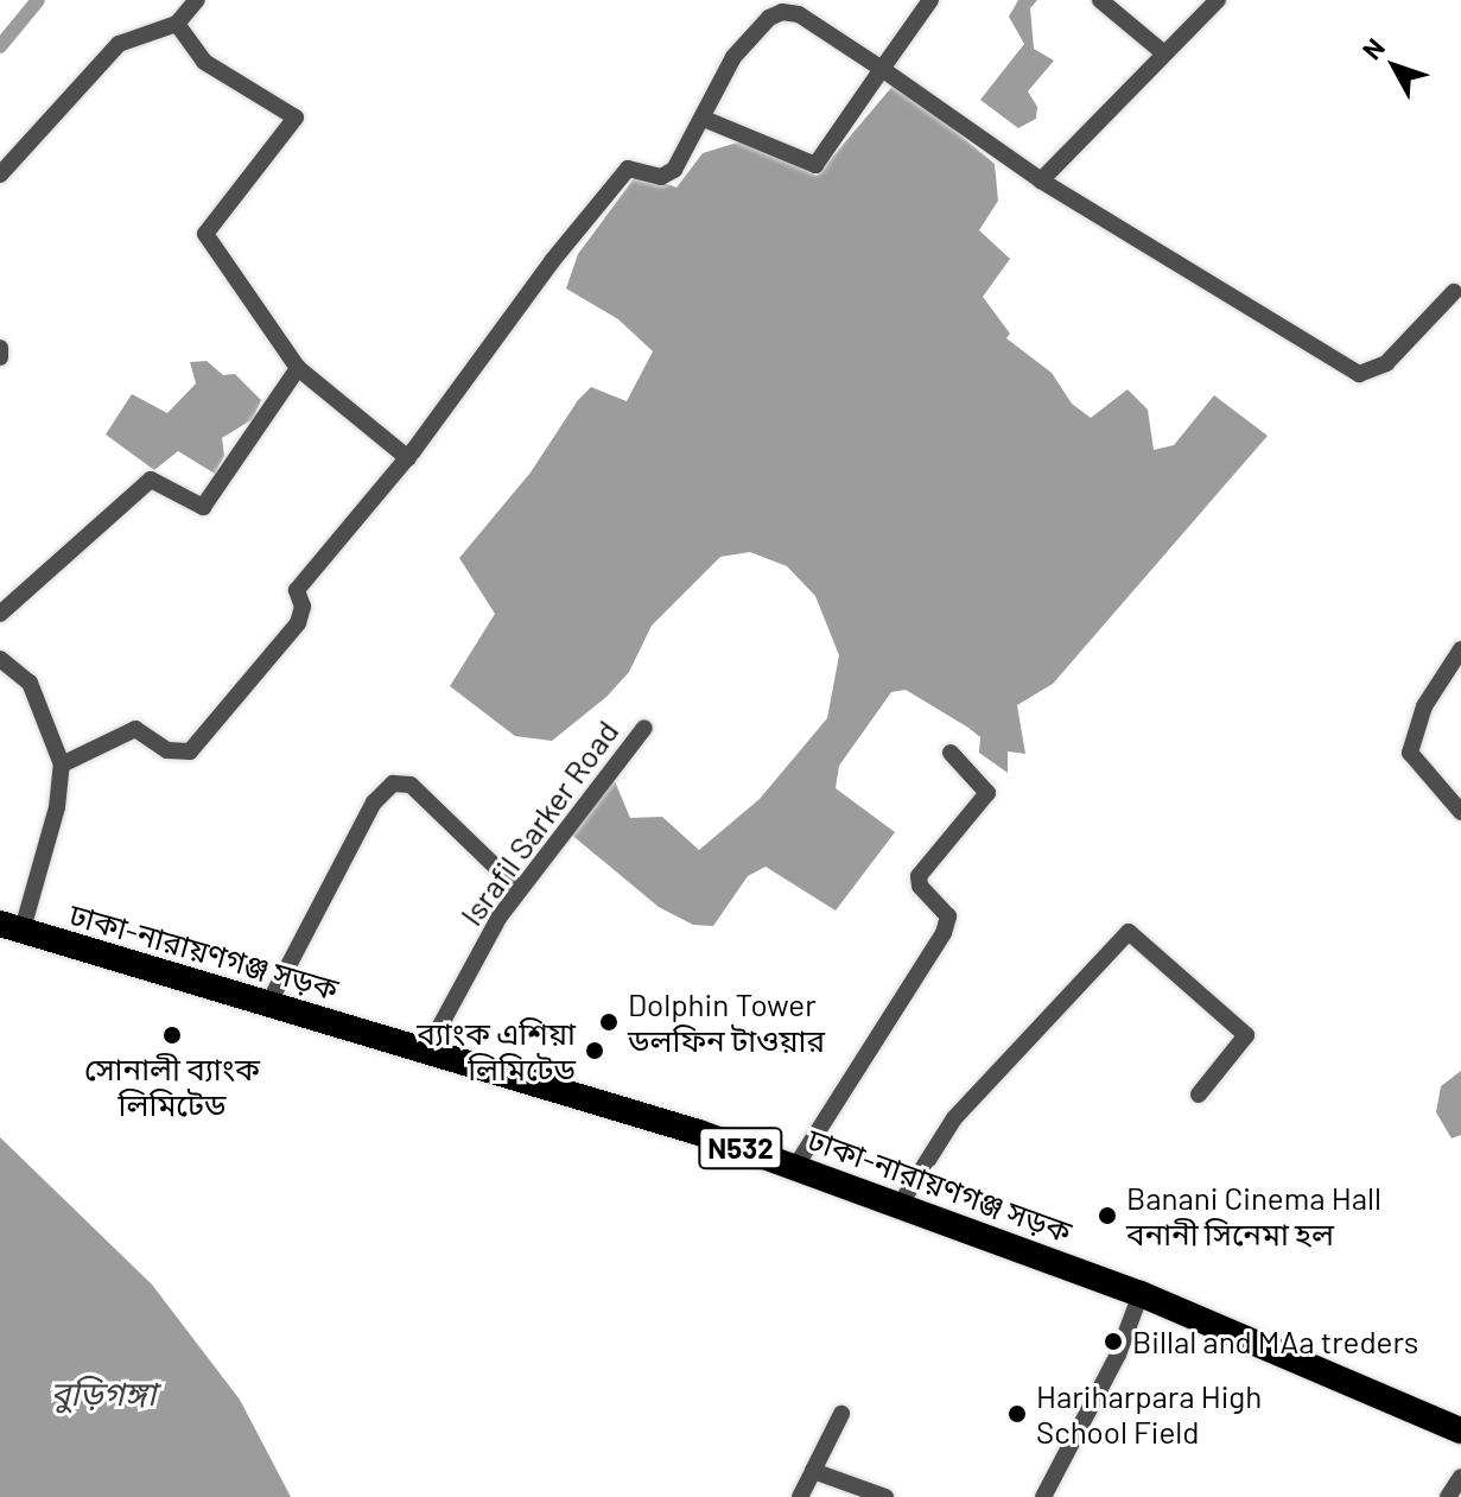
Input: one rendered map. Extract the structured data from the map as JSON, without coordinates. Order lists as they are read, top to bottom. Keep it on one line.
{"streets":{"highway":["ঢাকা-নারায়ণগঞ্জ সড়ক","N532"],"street":["Israfil Sarker Road"]},"crossings":[["Israfil Sarker Road","ঢাকা-নারায়ণগঞ্জ সড়ক"]],"water":["বুড়িগঙ্গা"],"places":["Dolphin Tower ডলফিন টাওয়ার","সোনালী ব্যাংক লিমিটেড","ব্যাংক এশিয়া লিমিটেড","Banani Cinema Hall বনানী সিনেমা হল","Billal and MAa treders","Hariharpara High School Field"],"north":"top left"}
